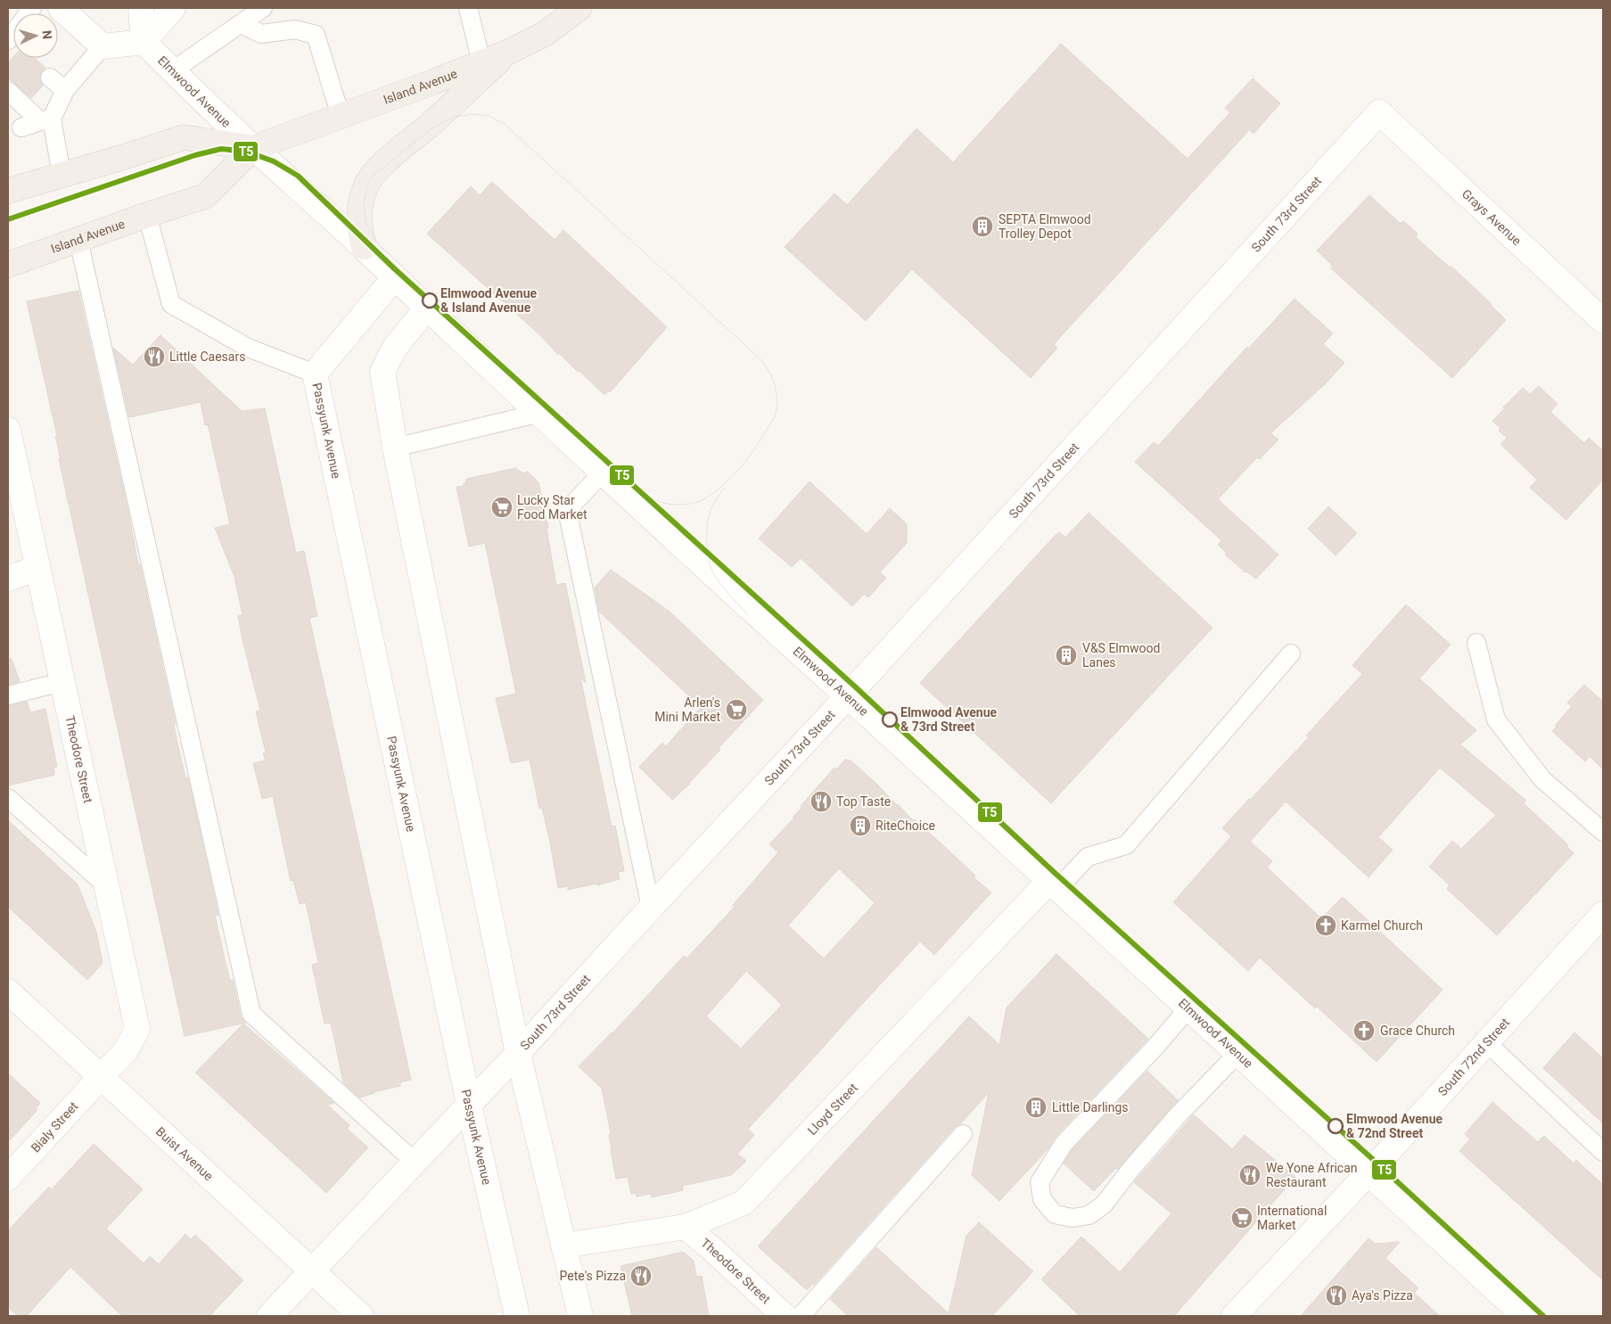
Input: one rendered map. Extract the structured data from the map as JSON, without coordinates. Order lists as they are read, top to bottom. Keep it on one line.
{"streets":{"main road":["Island Avenue"],"street":["Elmwood Avenue","South 73rd Street","Grays Avenue","Passyunk Avenue","Theodore Street","South 72nd Street","Lloyd Street","Bialy Street","Buist Avenue"]},"crossings":[["Island Avenue","Elmwood Avenue"],["Elmwood Avenue","South 73rd Street"],["Elmwood Avenue","Passyunk Avenue"],["Elmwood Avenue","South 72nd Street"],["Elmwood Avenue","Lloyd Street"],["South 73rd Street","Grays Avenue"],["South 73rd Street","Passyunk Avenue"],["South 73rd Street","Buist Avenue"],["Theodore Street","Lloyd Street"],["Theodore Street","Bialy Street"],["Theodore Street","Buist Avenue"],["Bialy Street","Buist Avenue"]],"places":{"building":["SEPTA Elmwood Trolley Depot","V&S Elmwood Lanes","RiteChoice","Little Darlings"],"other":["Elmwood Avenue & Island Avenue","Elmwood Avenue & 73rd Street","Elmwood Avenue & 72nd Street"],"restaurant":["Little Caesars","Top Taste","We Yone African Restaurant","Pete's Pizza","Aya's Pizza"],"supermarket":["Lucky Star Food Market","Arlen's Mini Market","International Market"],"church":["Karmel Church","Grace Church"]},"lines":["transit line T5"],"north":"right"}
